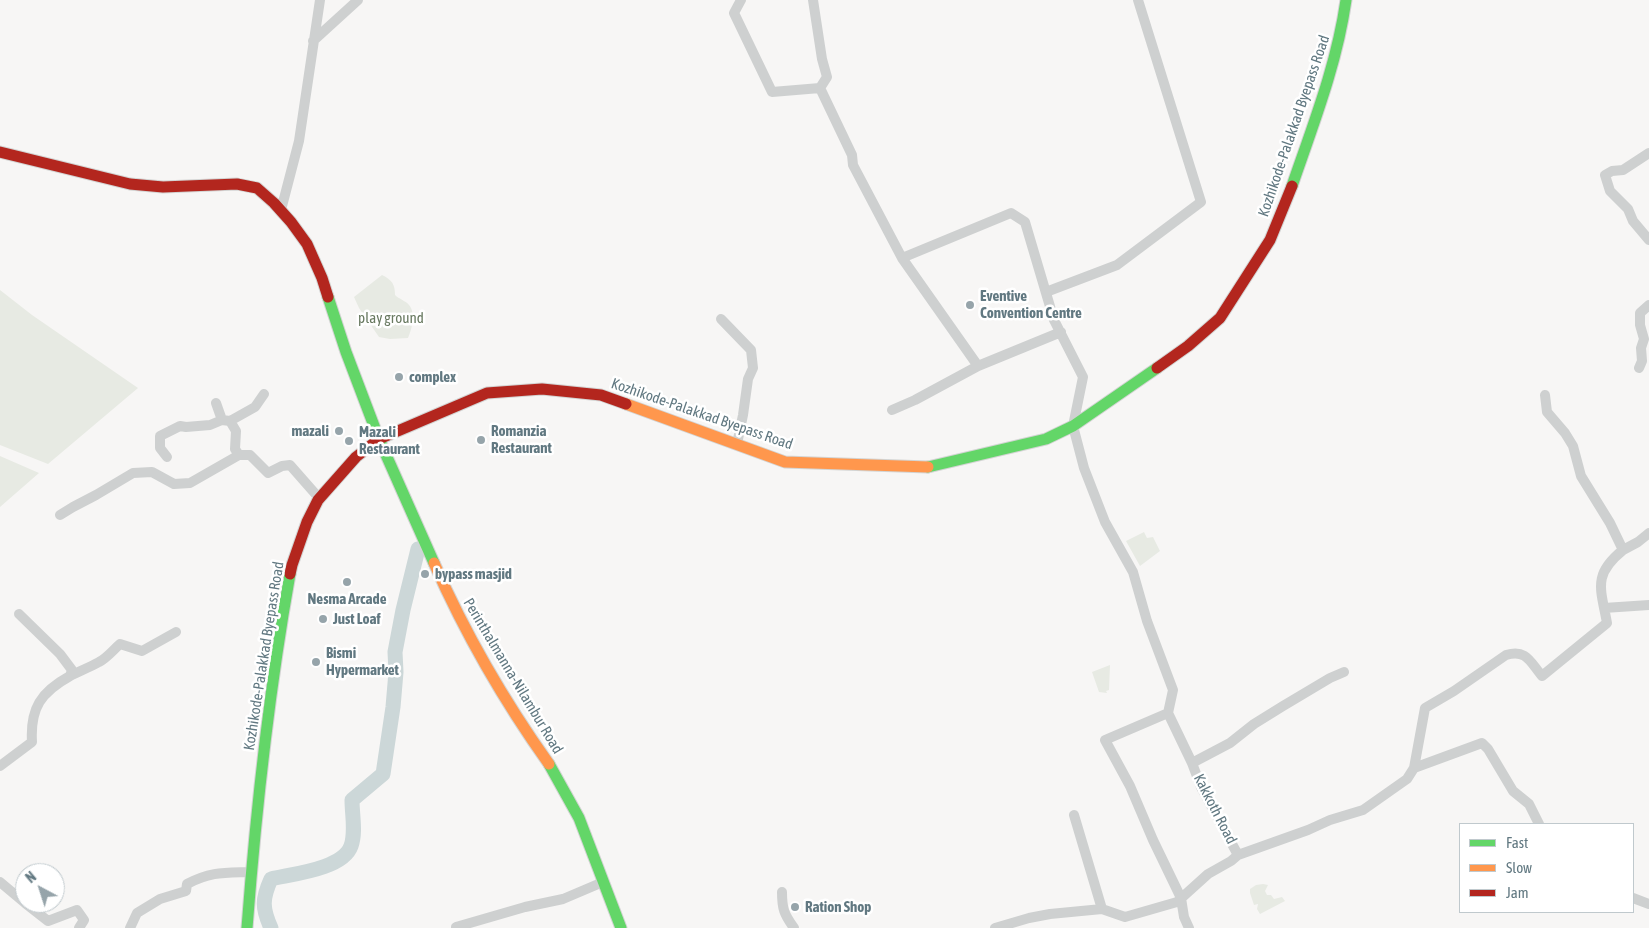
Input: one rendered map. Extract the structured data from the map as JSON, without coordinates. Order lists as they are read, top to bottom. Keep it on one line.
{"streets":{"main road":["Kozhikode-Palakkad Byepass Road","Perinthalmanna-Nilambur Road"],"street":["Kakkoth Road"]},"crossings":[["Kozhikode-Palakkad Byepass Road","Perinthalmanna-Nilambur Road"]],"parks":["play ground"],"places":["Eventive Convention Centre","complex","mazali","Romanzia Restaurant","Mazali Restaurant","bypass masjid","Nesma Arcade","Just Loaf","Bismi Hypermarket","Ration Shop"],"legend":["Fast","Slow","Jam"],"north":"top left"}
